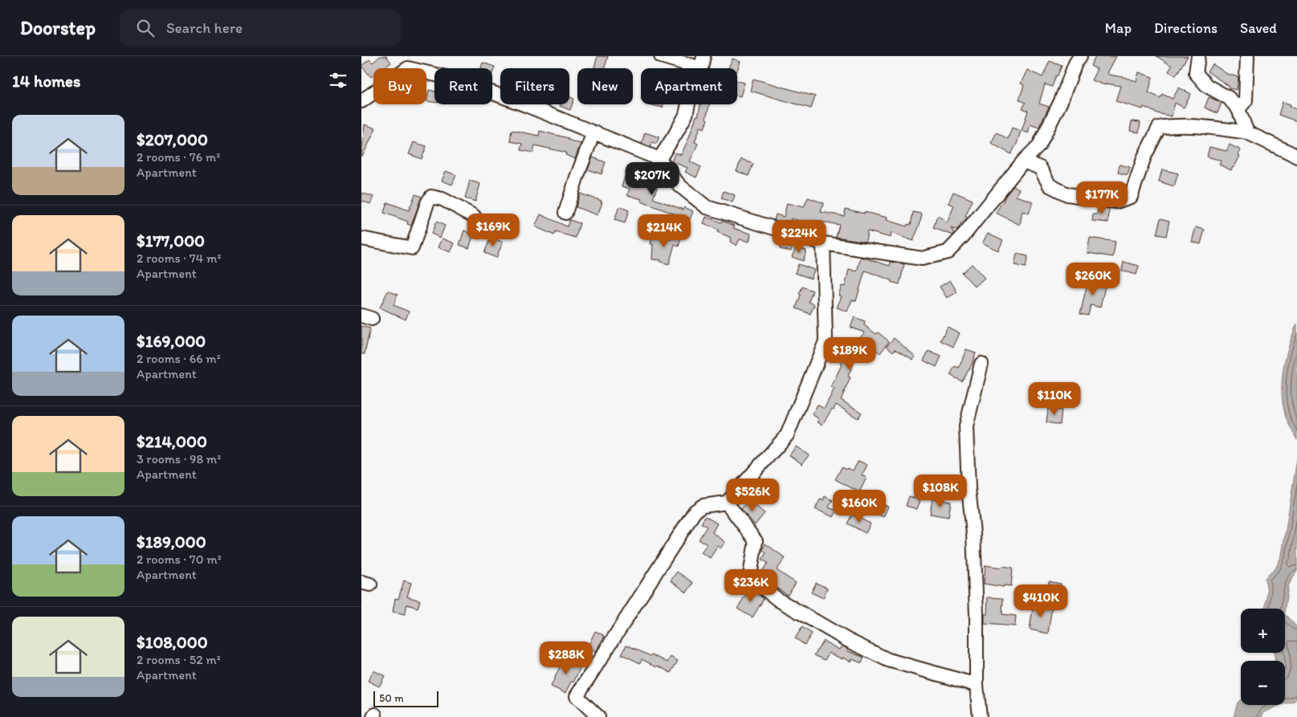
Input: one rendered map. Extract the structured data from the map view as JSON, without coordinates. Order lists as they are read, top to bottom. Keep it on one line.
{"scale_bar":"50 m","page":{"header":"Doorstep","search":"Search here","nav":["Map","Directions","Saved"],"heading":"14 homes","chip":["Buy","Rent","Filters","New","Apartment"],"list":[{"name":"$207,000","note":"2 rooms · 76 m² · Apartment"},{"name":"$177,000","note":"2 rooms · 74 m² · Apartment"},{"name":"$169,000","note":"2 rooms · 66 m² · Apartment"},{"name":"$214,000","note":"3 rooms · 98 m² · Apartment"},{"name":"$189,000","note":"2 rooms · 70 m² · Apartment"},{"name":"$108,000","note":"2 rooms · 52 m² · Apartment"}],"price":["$207K","$177K","$169K","$214K","$224K","$260K","$189K","$110K","$108K","$526K","$160K","$236K","$410K","$288K"],"map_buttons":["+","−"],"scale":"50 m"}}
